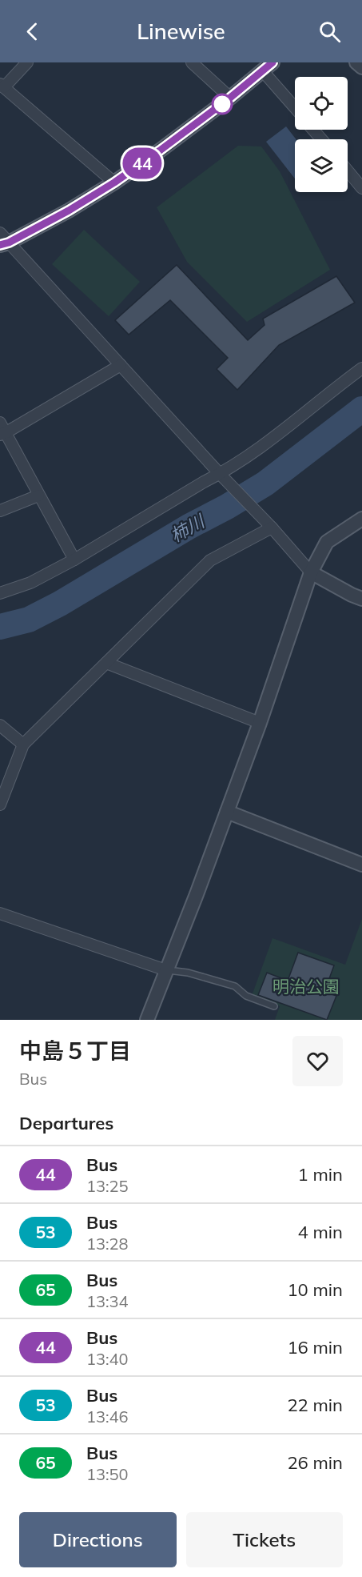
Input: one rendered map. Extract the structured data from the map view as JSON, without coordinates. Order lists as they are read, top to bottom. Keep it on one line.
{"water":["柿川"],"parks":["明治公園"],"lines":["bus line 44"],"page":{"header":"Linewise","on_map":"44","heading":[["中島５丁目","Bus"],"Departures"],"list":[{"mark":"44","name":"Bus","note":"13:25","value":"1 min"},{"mark":"53","name":"Bus","note":"13:28","value":"4 min"},{"mark":"65","name":"Bus","note":"13:34","value":"10 min"},{"mark":"44","name":"Bus","note":"13:40","value":"16 min"},{"mark":"53","name":"Bus","note":"13:46","value":"22 min"},{"mark":"65","name":"Bus","note":"13:50","value":"26 min"}],"buttons":["Directions","Tickets"]}}
